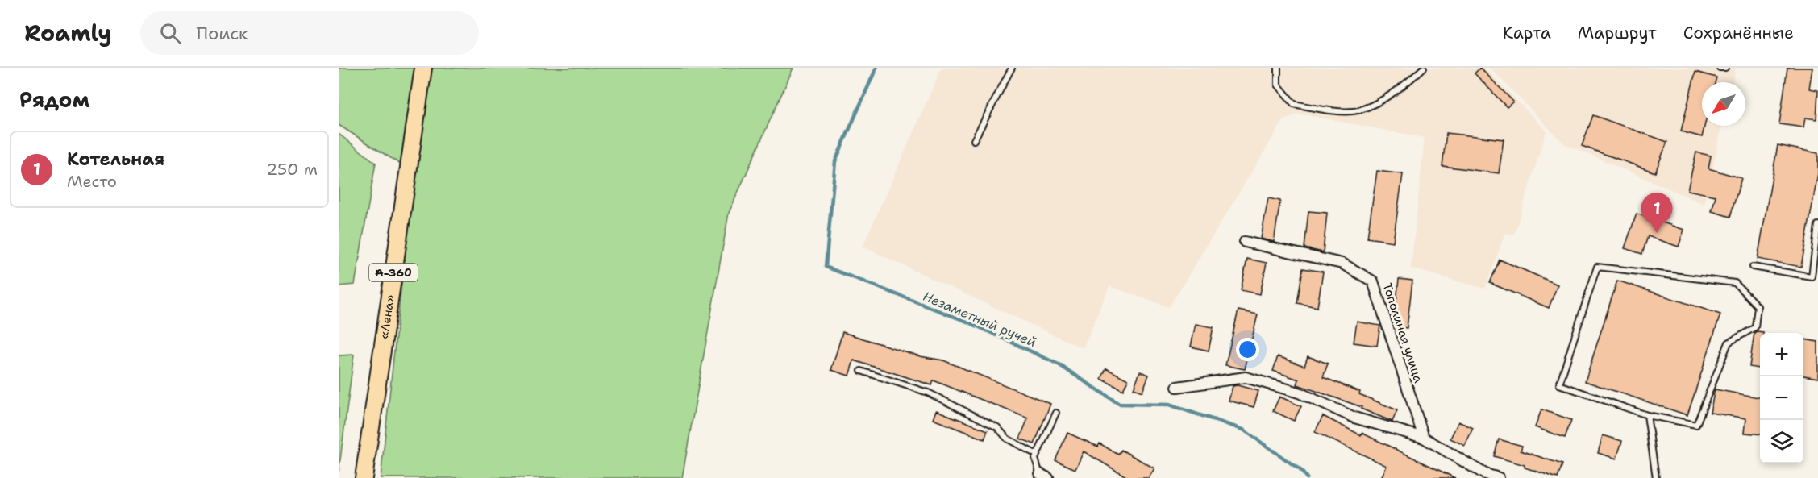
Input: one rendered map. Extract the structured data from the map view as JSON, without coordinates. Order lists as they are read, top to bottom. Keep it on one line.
{"streets":{"highway":["А-360","«Лена»"],"street":["Тополиная улица"]},"water":["Незаметный ручей"],"north":"bottom left","page":{"header":"Roamly","search":"Поиск","nav":["Карта","Маршрут","Сохранённые"],"heading":"Рядом","list":[{"mark":"1","name":"Котельная","note":"Место","value":"250 m"}],"pins":"1","map_buttons":["+","−"]}}
